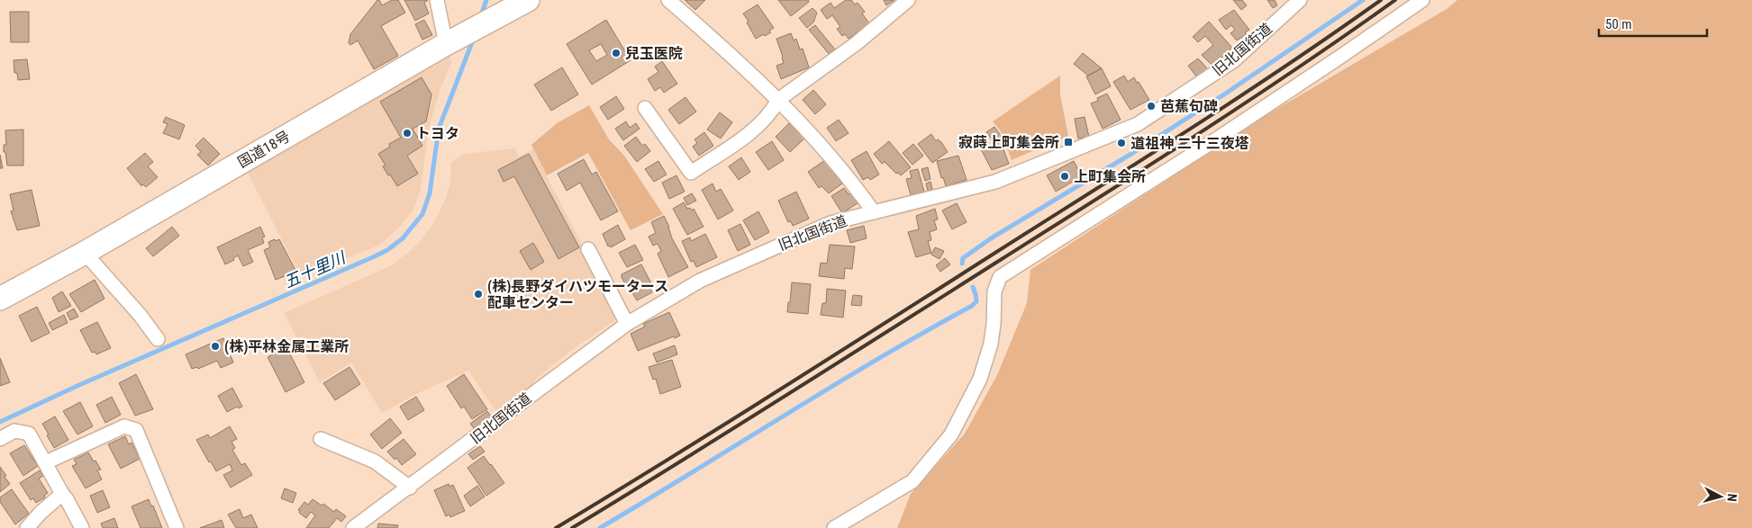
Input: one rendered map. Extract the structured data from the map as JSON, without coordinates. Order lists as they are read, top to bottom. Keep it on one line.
{"streets":{"highway":["国道18号"],"street":["旧北国街道"]},"water":["五十里川"],"places":{"other":["兒玉医院","芭蕉句碑","トヨタ","道祖神 二十三夜塔","上町集会所","(株)長野ダイハツモータース 配車センター","(株)平林金属工業所"],"transit":["寂蒔上町集会所"]},"scale_bar":"50 m","north":"right"}
